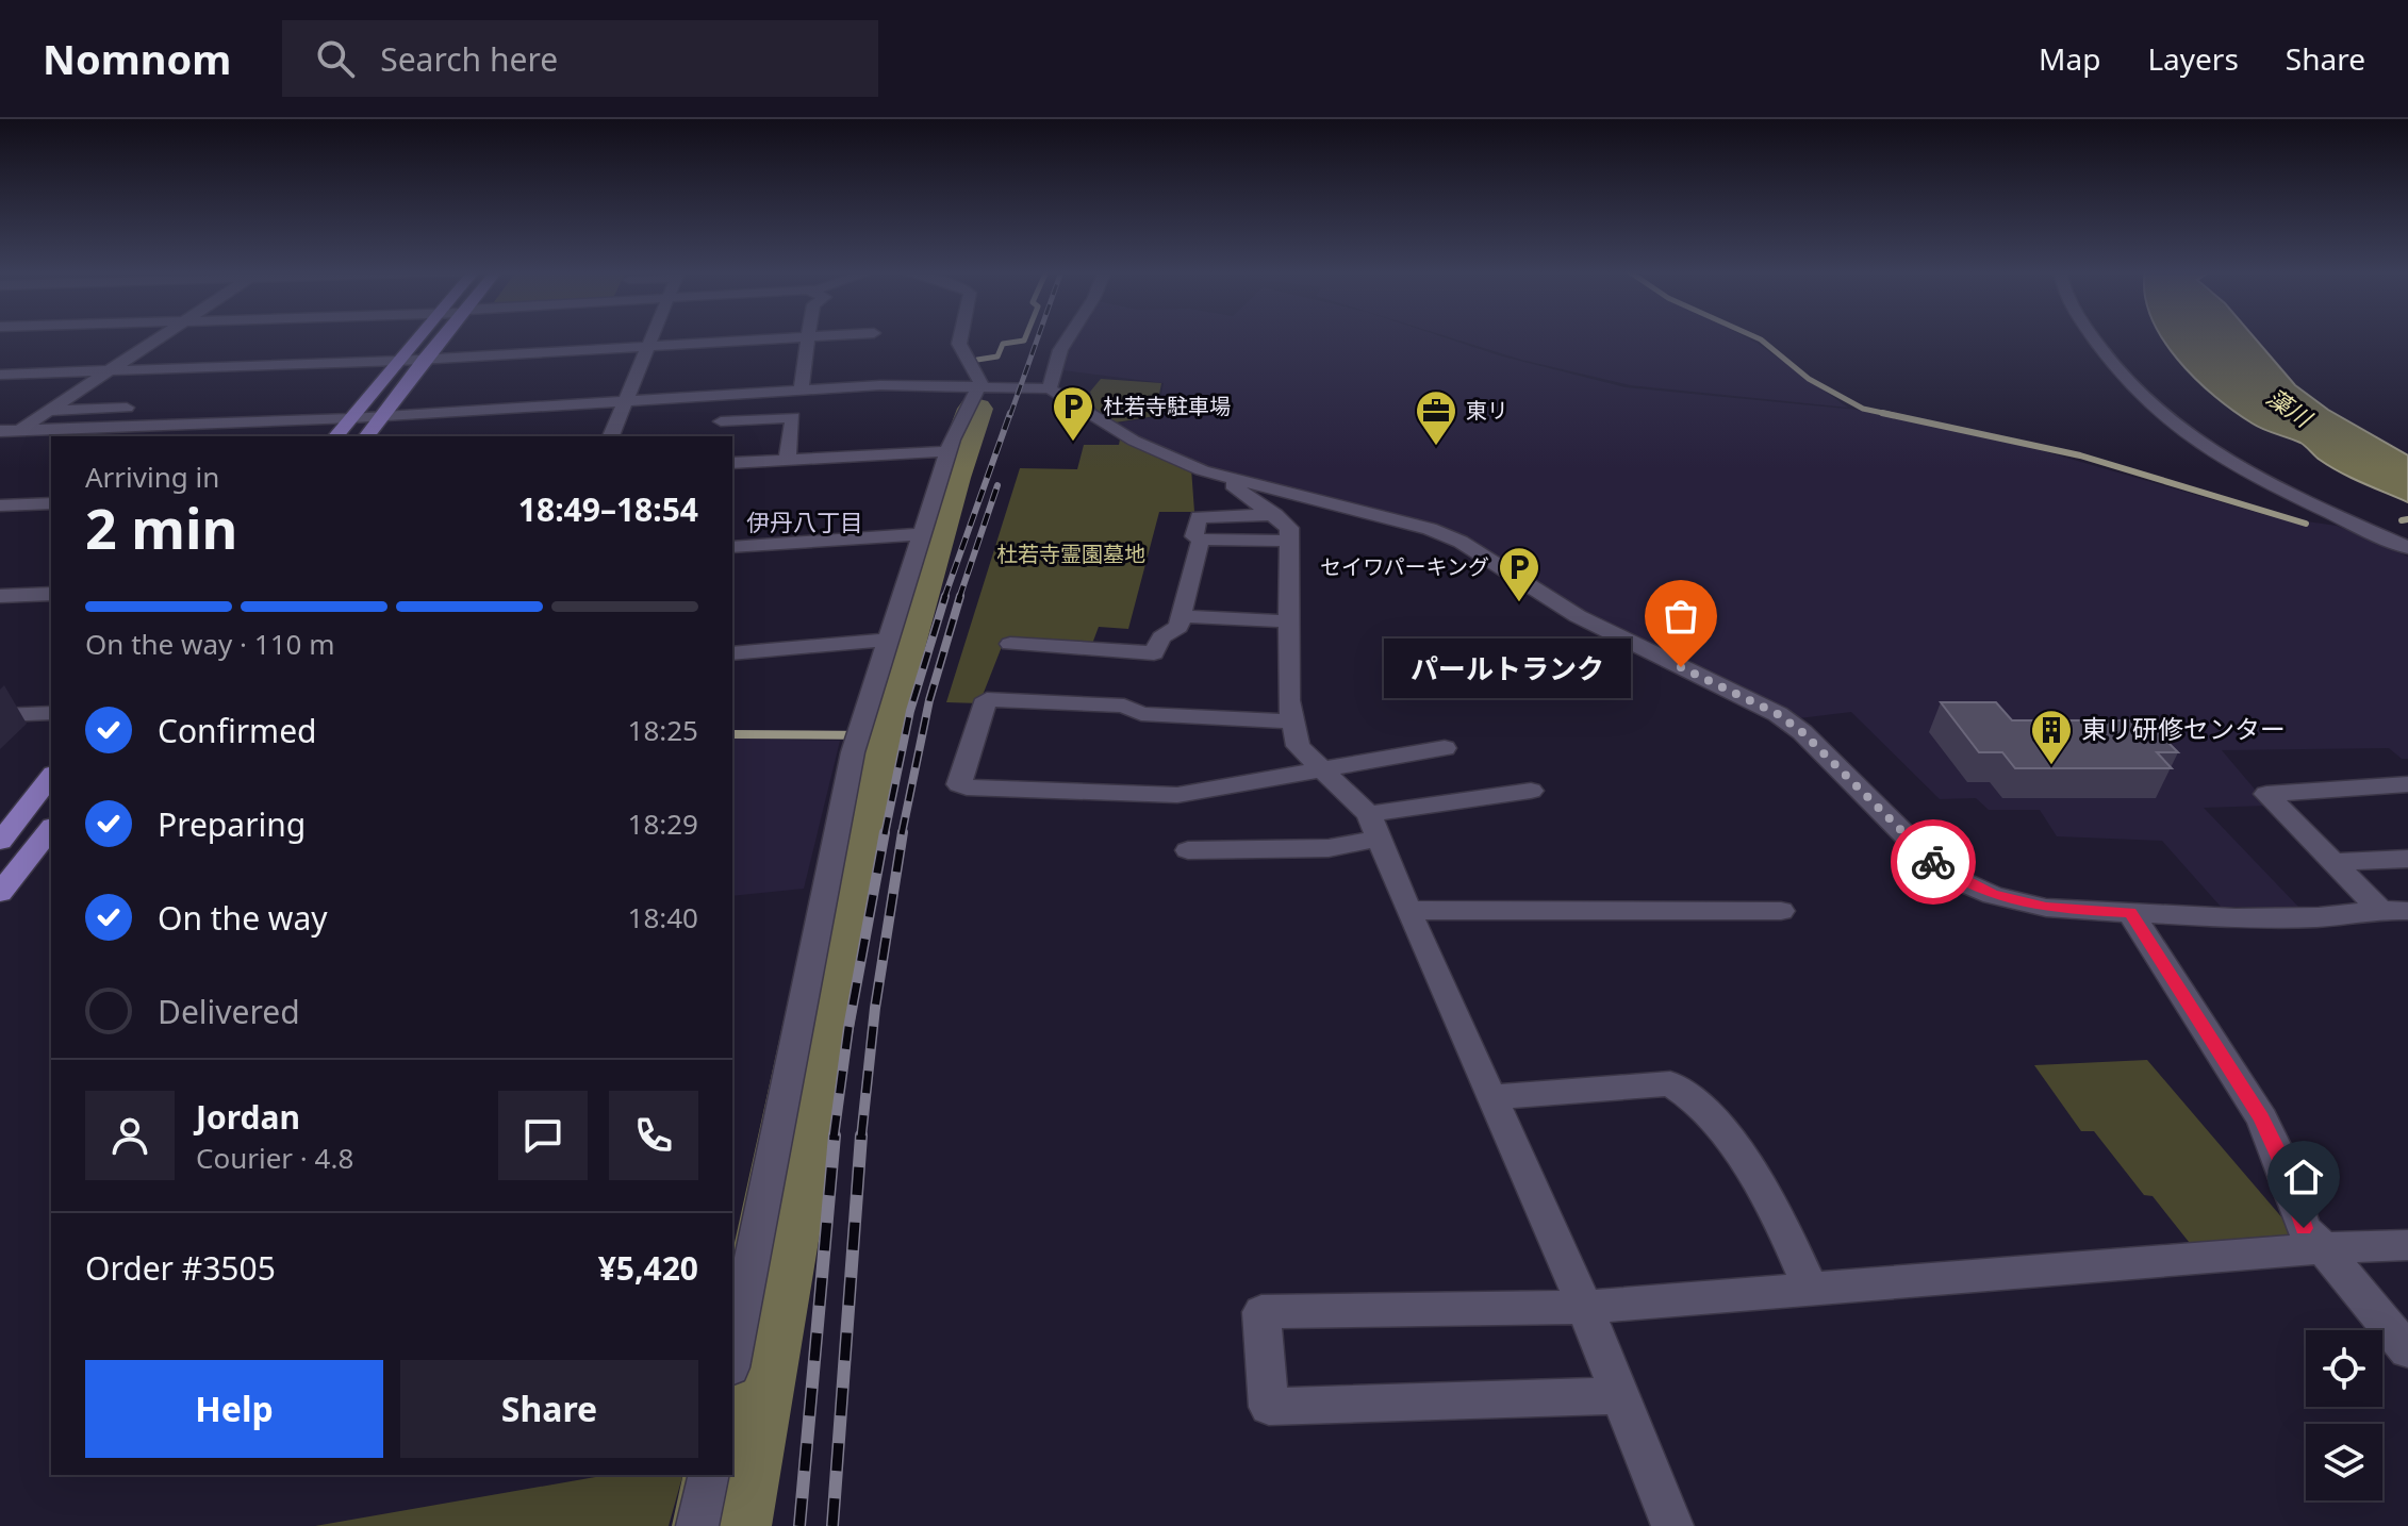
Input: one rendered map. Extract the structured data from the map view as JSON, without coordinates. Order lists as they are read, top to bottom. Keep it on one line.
{"districts":["伊丹八丁目"],"water":["藻川"],"parks":["杜若寺霊園墓地"],"places":{"parking":["杜若寺駐車場","セイワパーキング"],"office":["東リ"],"other":["パールトランク"],"building":["東リ研修センター"]},"page":{"header":"Nomnom","search":"Search here","nav":["Map","Layers","Share"],"heading":["2 min","Arriving in","18:49–18:54"],"panel":["Jordan","Courier · 4.8","Order #3505","¥5,420"],"bar":"On the way · 110 m","bubble":"パールトランク","list":[["Confirmed","18:25"],["Preparing","18:29"],["On the way","18:40"],"Delivered"],"buttons":["Help","Share"]}}
